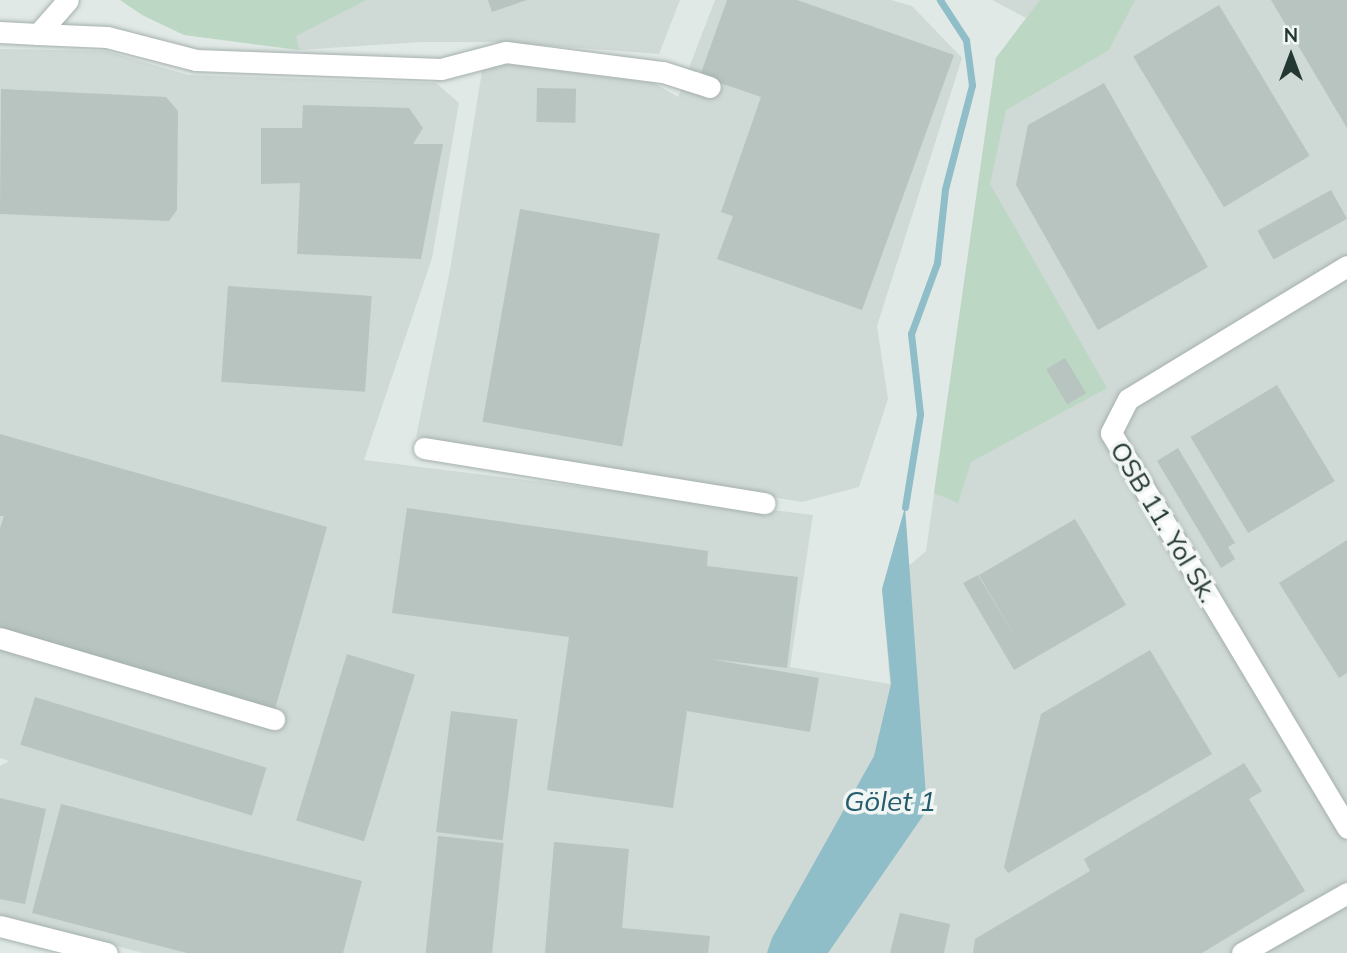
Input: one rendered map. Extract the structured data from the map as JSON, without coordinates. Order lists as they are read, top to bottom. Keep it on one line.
{"streets":{"street":["OSB 11. Yol Sk."]},"water":["Gölet 1"],"north":"top"}
